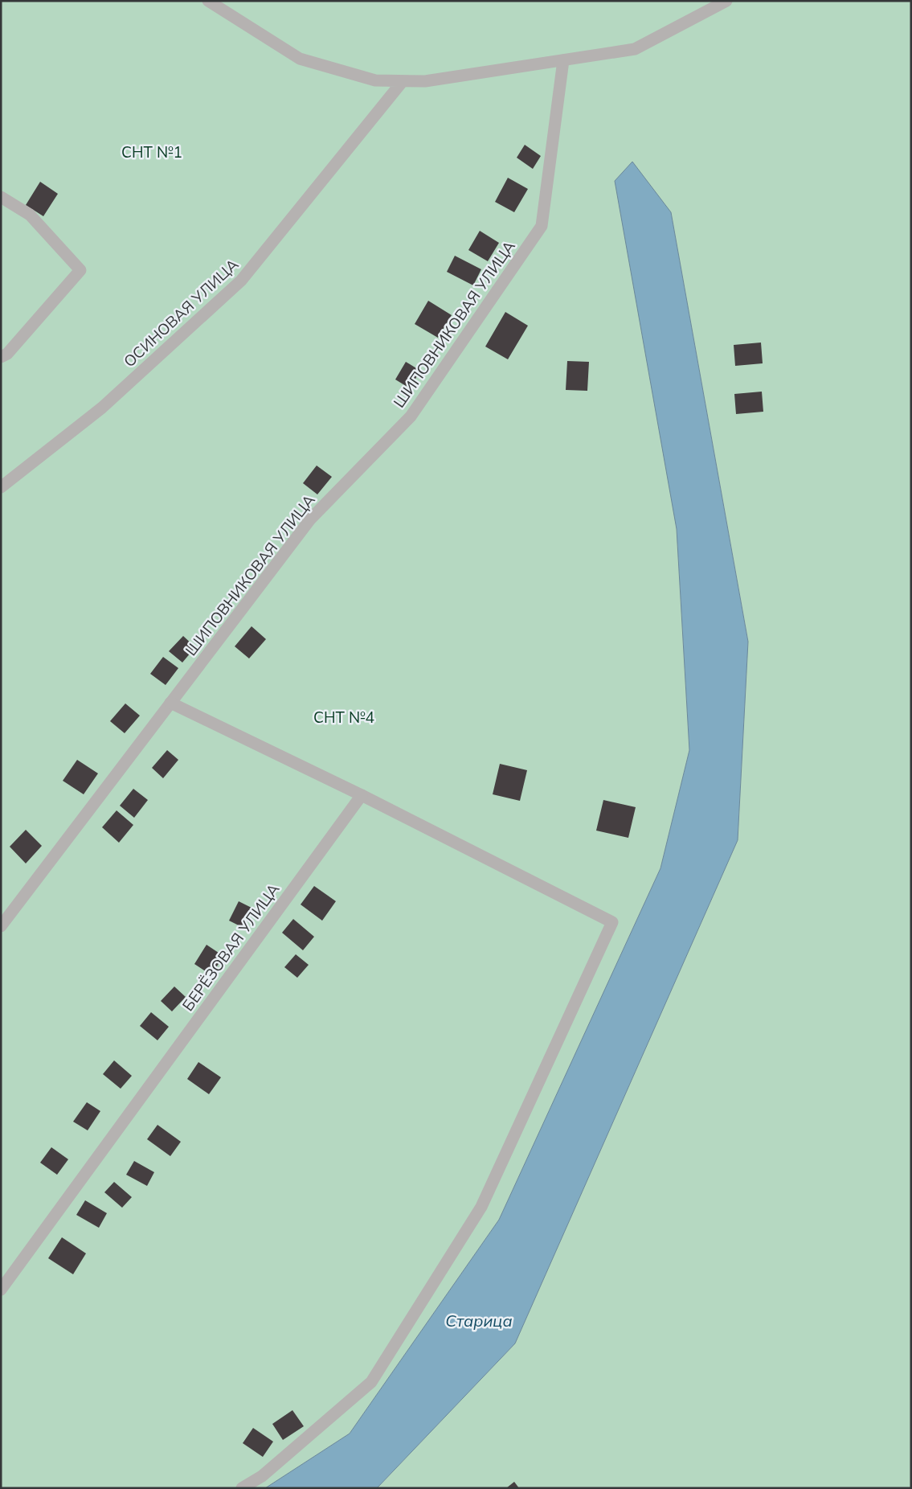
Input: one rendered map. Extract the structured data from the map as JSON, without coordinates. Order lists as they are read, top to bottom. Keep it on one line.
{"streets":{"street":["ОСИНОВАЯ УЛИЦА","ШИПОВНИКОВАЯ УЛИЦА","БЕРЁЗОВАЯ УЛИЦА"]},"water":["Старица"],"parks":["СНТ №1","СНТ №4"]}
